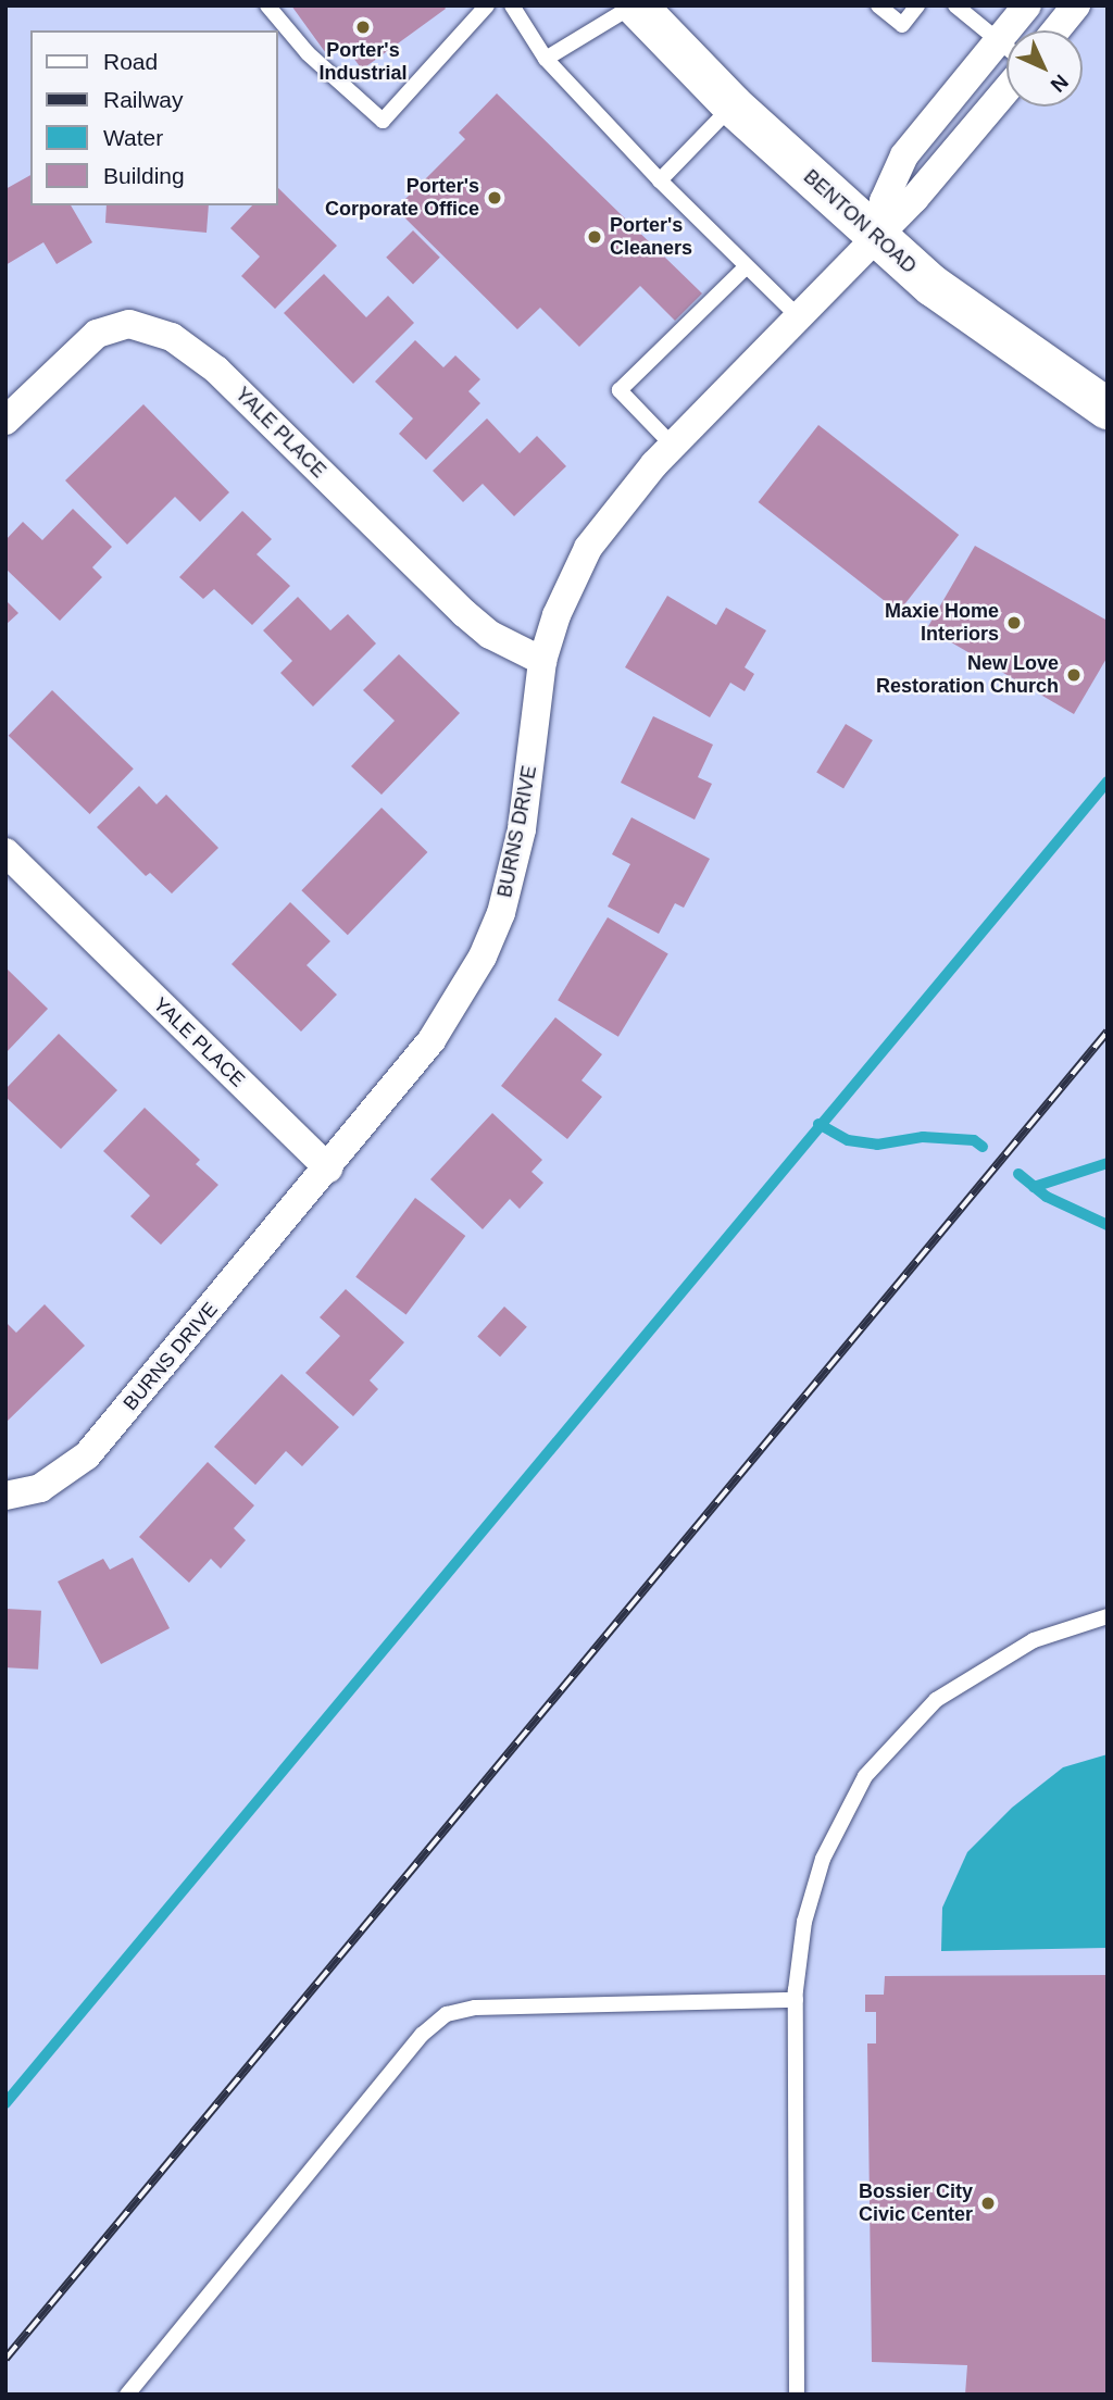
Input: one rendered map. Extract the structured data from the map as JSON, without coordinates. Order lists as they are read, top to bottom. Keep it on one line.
{"streets":{"main road":["BENTON ROAD"],"street":["YALE PLACE","BURNS DRIVE"]},"crossings":[["BENTON ROAD","BURNS DRIVE"],["YALE PLACE","BURNS DRIVE"]],"places":["Porter's Industrial","Porter's Corporate Office","Porter's Cleaners","Maxie Home Interiors","New Love Restoration Church","Bossier City Civic Center"],"legend":["Road","Railway","Water","Building"],"north":"bottom right"}
